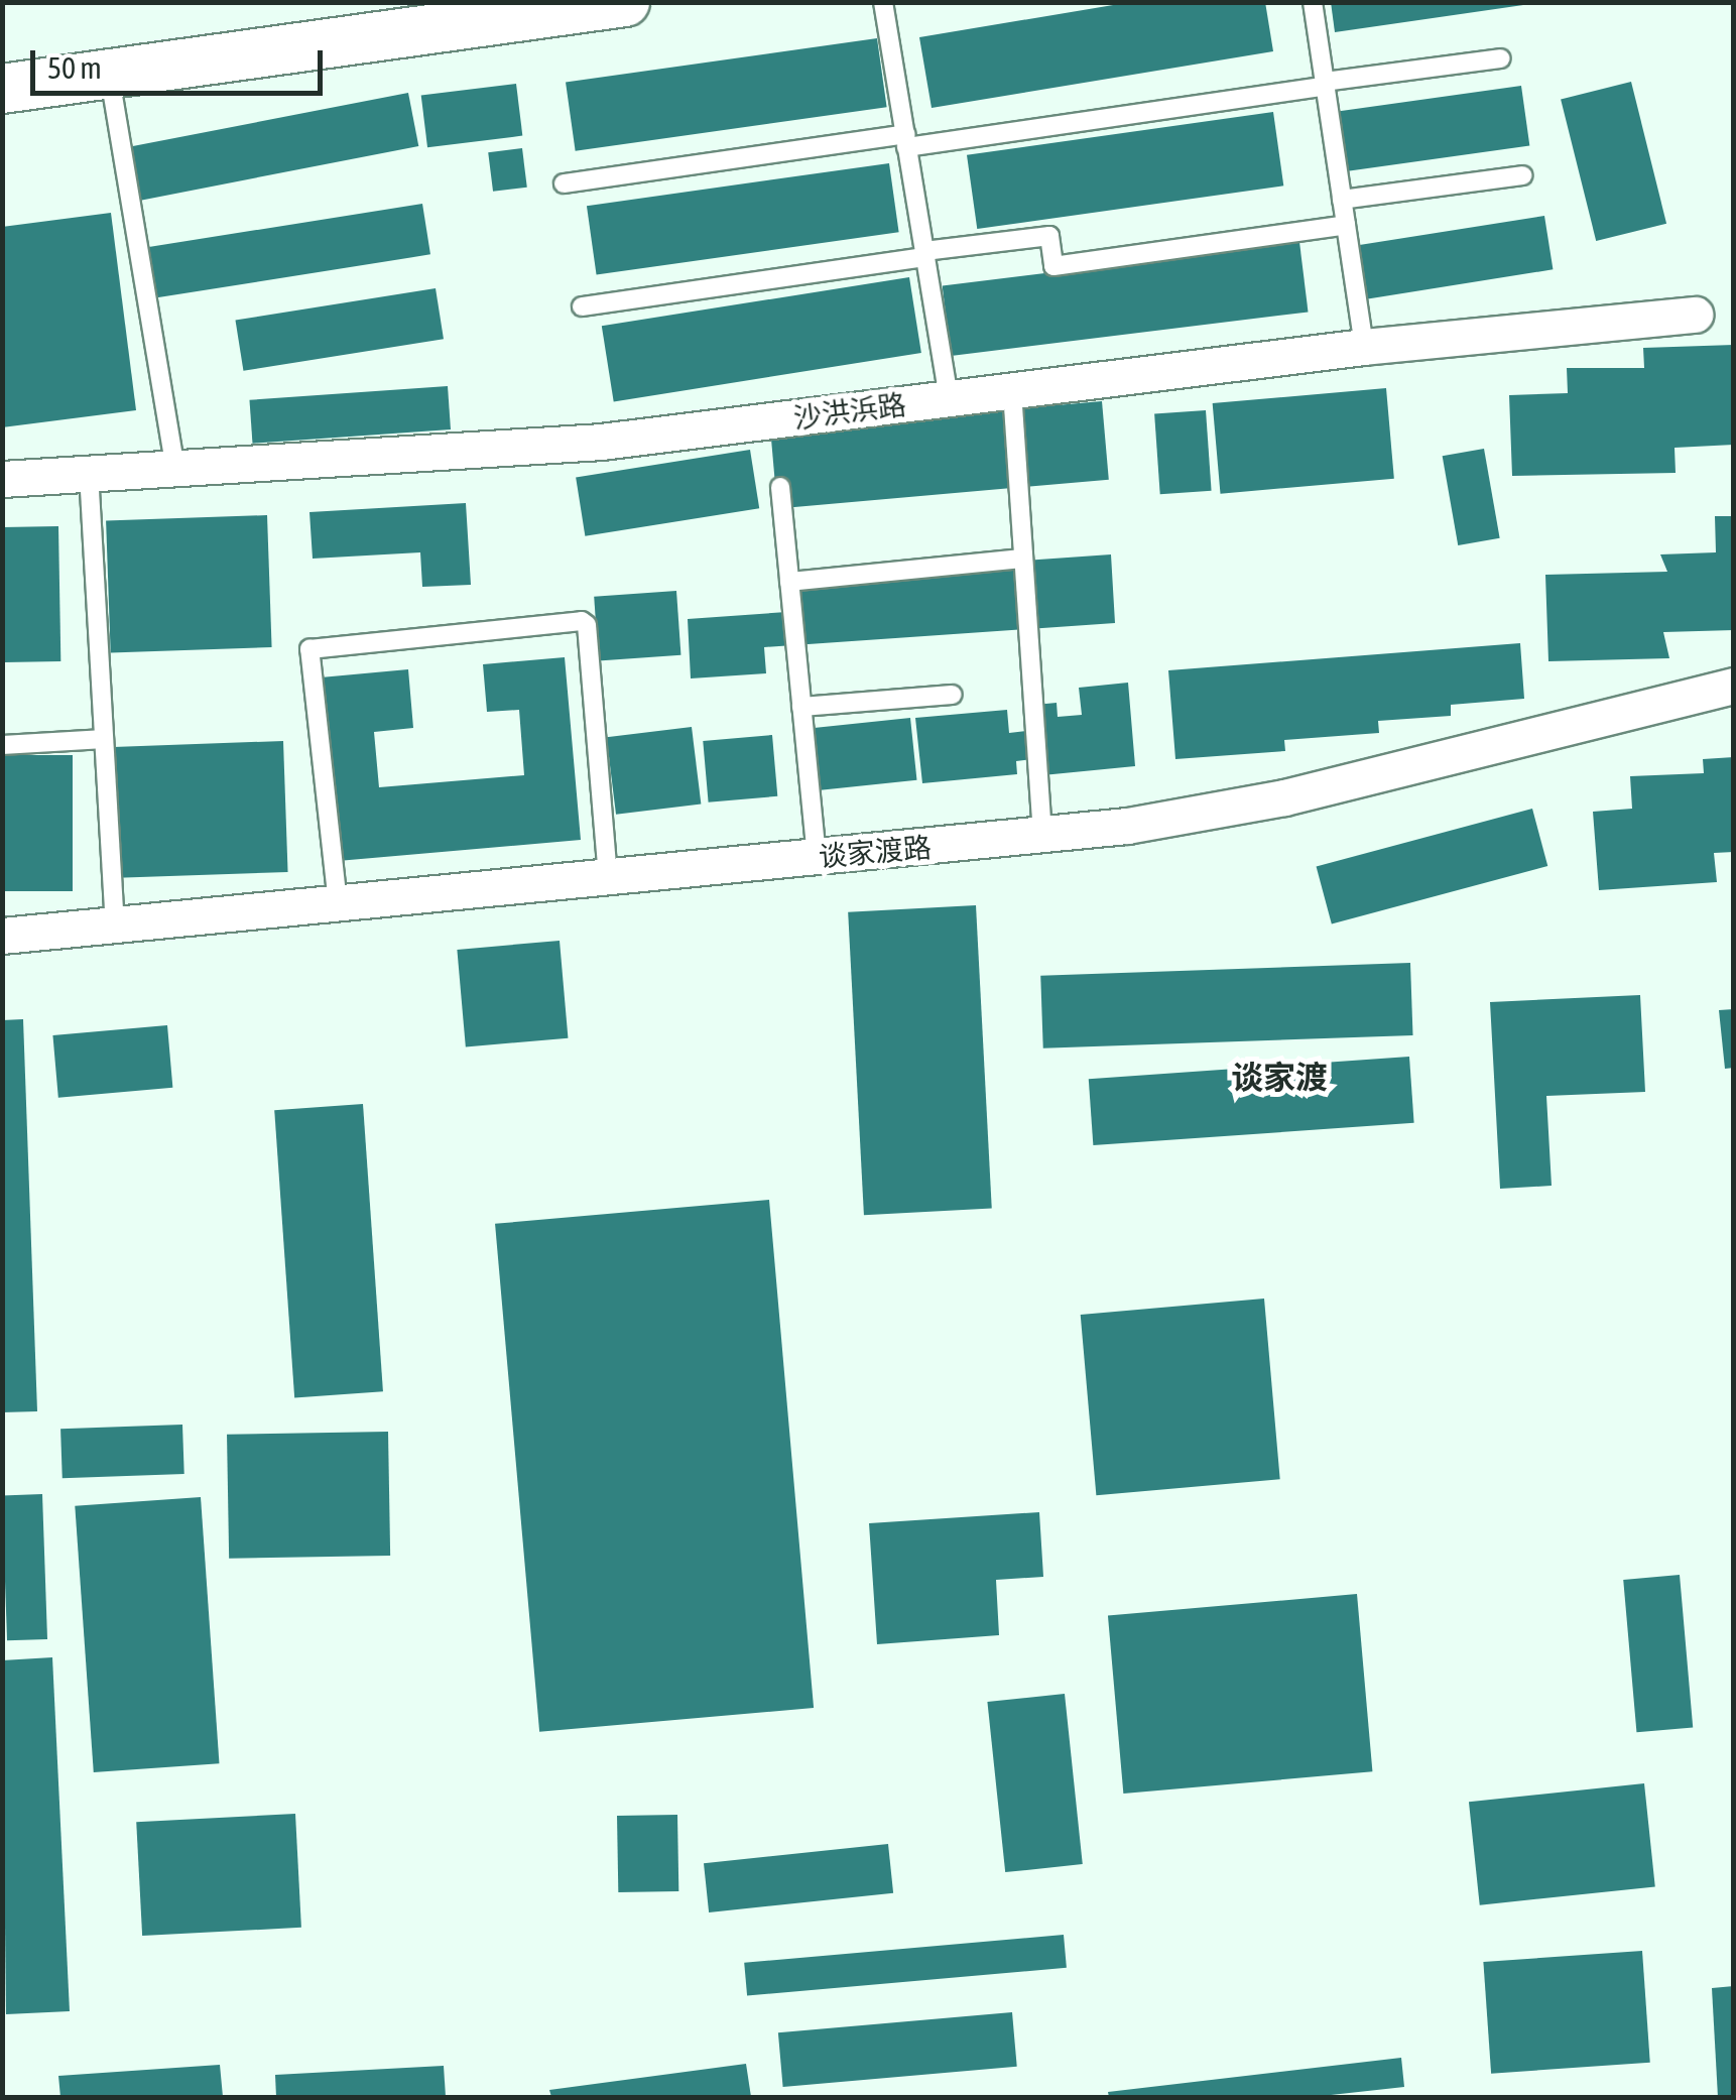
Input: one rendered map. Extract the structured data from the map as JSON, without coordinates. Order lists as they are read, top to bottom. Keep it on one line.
{"streets":{"street":["沙洪浜路","谈家渡路"]},"districts":["谈家渡"],"scale_bar":"50 m"}
